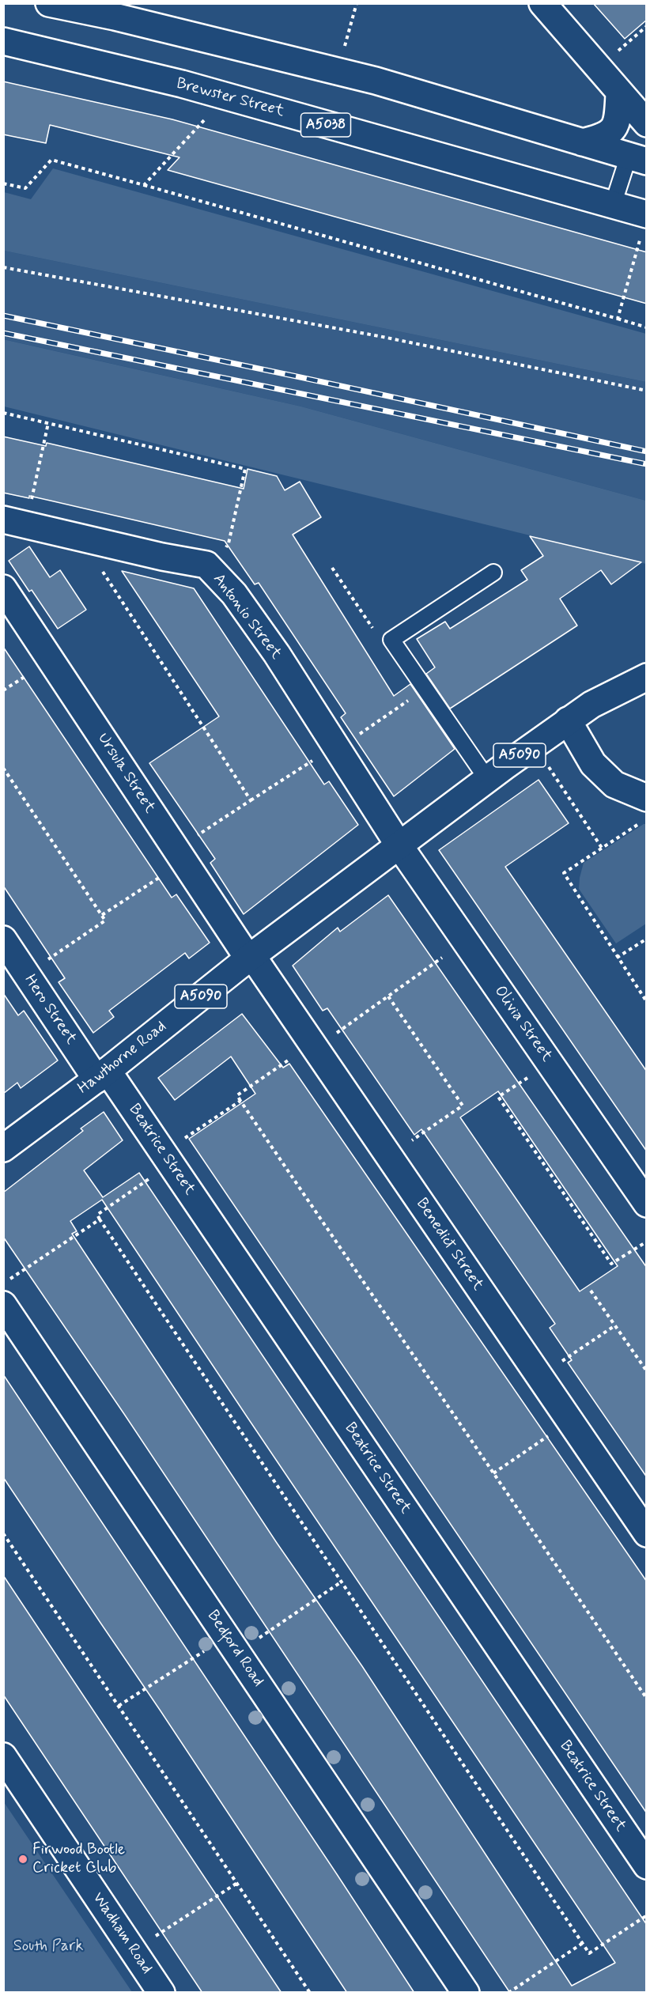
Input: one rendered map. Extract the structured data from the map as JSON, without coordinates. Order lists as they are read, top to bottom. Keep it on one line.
{"streets":{"street":["Brewster Street","A5038","Antonio Street","A5090","Ursula Street","Hero Street","Olivia Street","Hawthorne Road","Beatrice Street","Benedict Street","Bedford Road","Wadham Road"]},"crossings":[["Antonio Street","A5090"],["Antonio Street","Olivia Street"],["Antonio Street","Hawthorne Road"],["A5090","Olivia Street"],["A5090","Hawthorne Road"],["Ursula Street","Hawthorne Road"],["Ursula Street","Benedict Street"],["Hero Street","Hawthorne Road"],["Hero Street","Beatrice Street"],["Olivia Street","Hawthorne Road"],["Hawthorne Road","Beatrice Street"],["Hawthorne Road","Benedict Street"]],"parks":["South Park"],"places":["Firwood Bootle Cricket Club"]}
